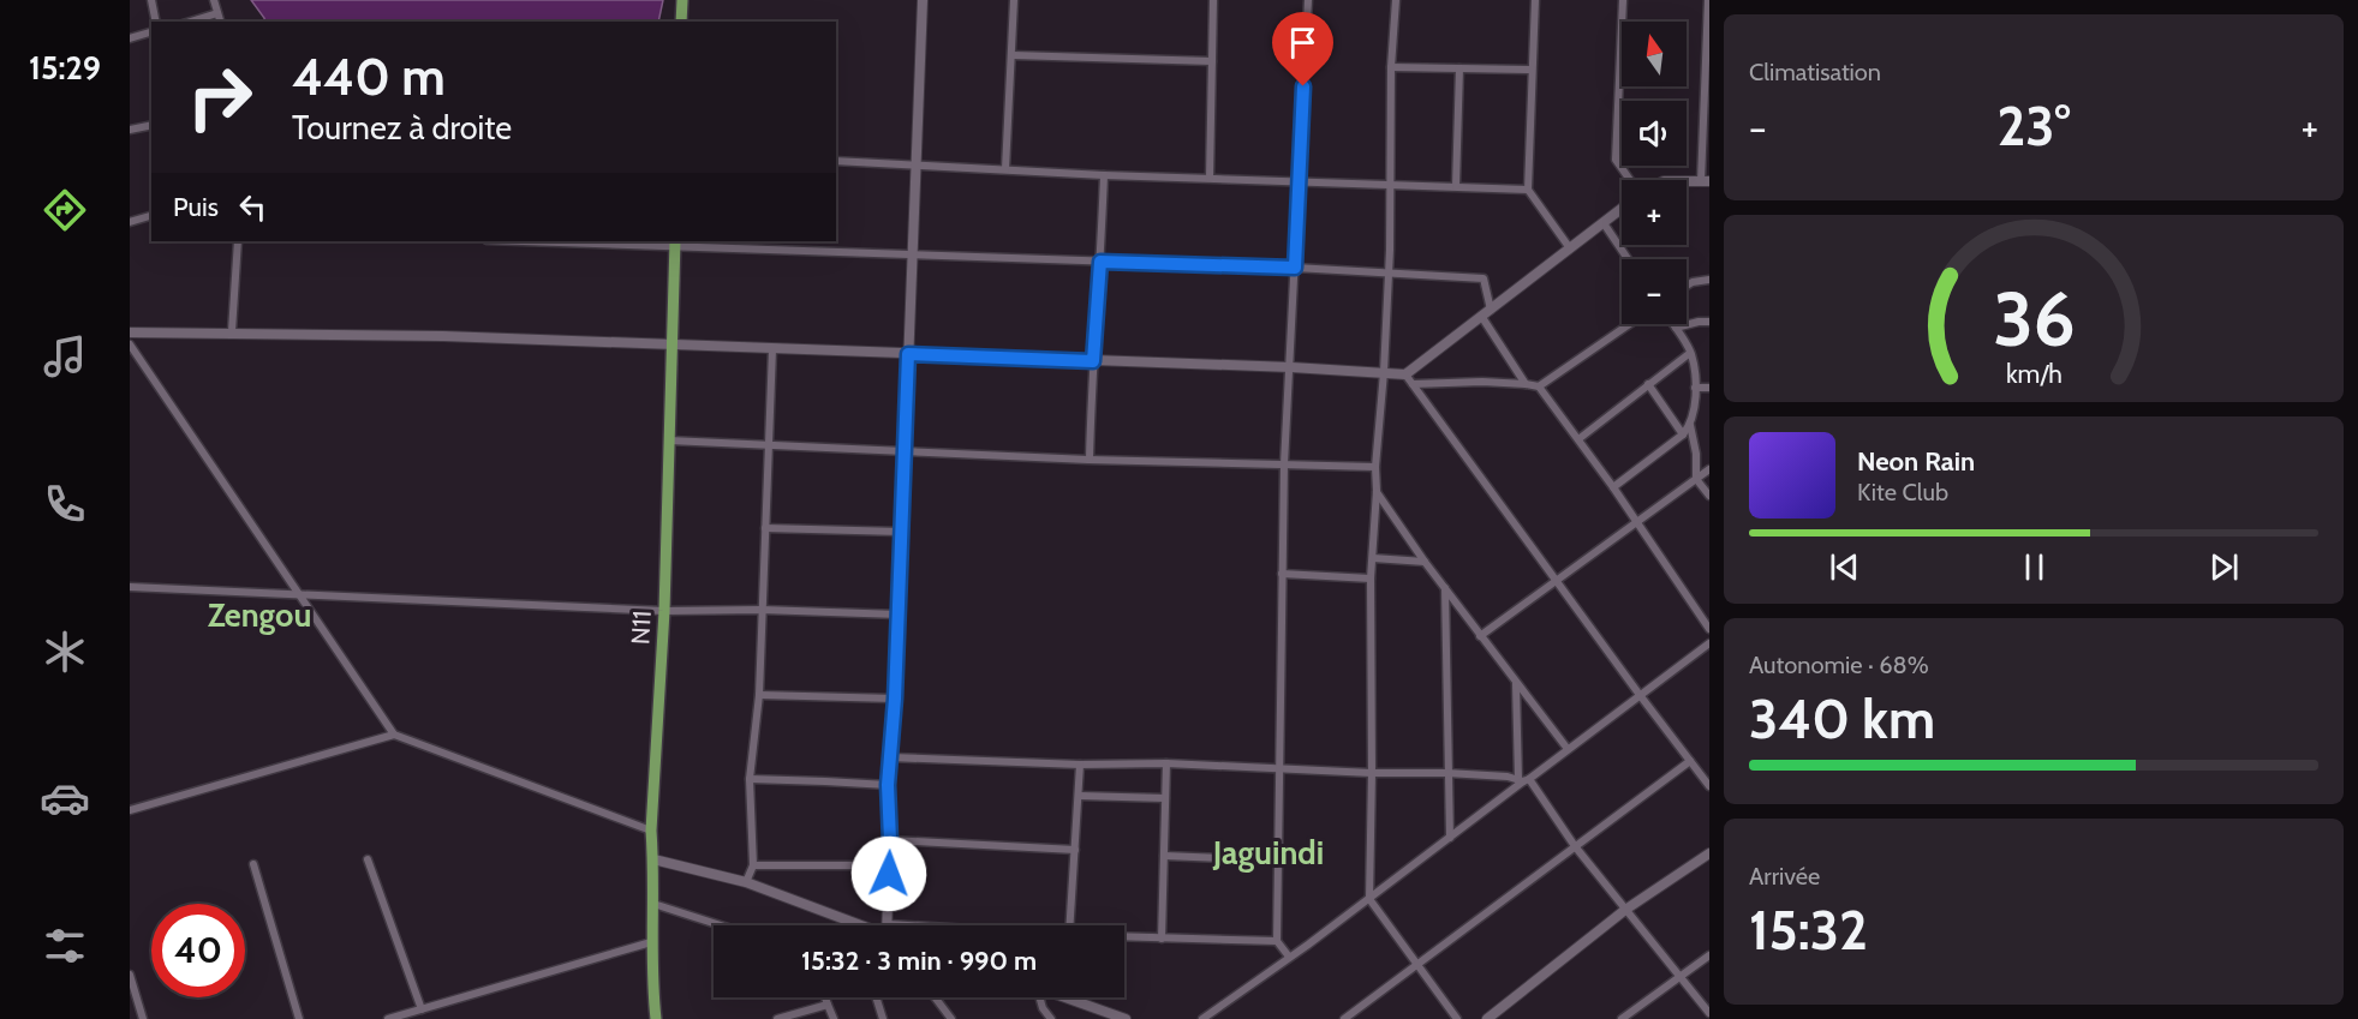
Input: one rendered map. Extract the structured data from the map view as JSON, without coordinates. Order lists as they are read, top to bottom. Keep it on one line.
{"streets":{"main road":["N11"]},"districts":["Zengou","Jaguindi"],"north":"top","page":{"tabs":"15:29","tile":["Climatisation",["Autonomie · 68%","340 km"],["Arrivée","15:32"]],"map_buttons":["+","−"],"turn":["440 m","Tournez à droite"],"heat":["−","23°","+"],"then":"Puis","song":["Neon Rain","Kite Club"],"limit":"40","trip":"15:32 · 3 min · 990 m","gauge":["36","km/h"]}}
